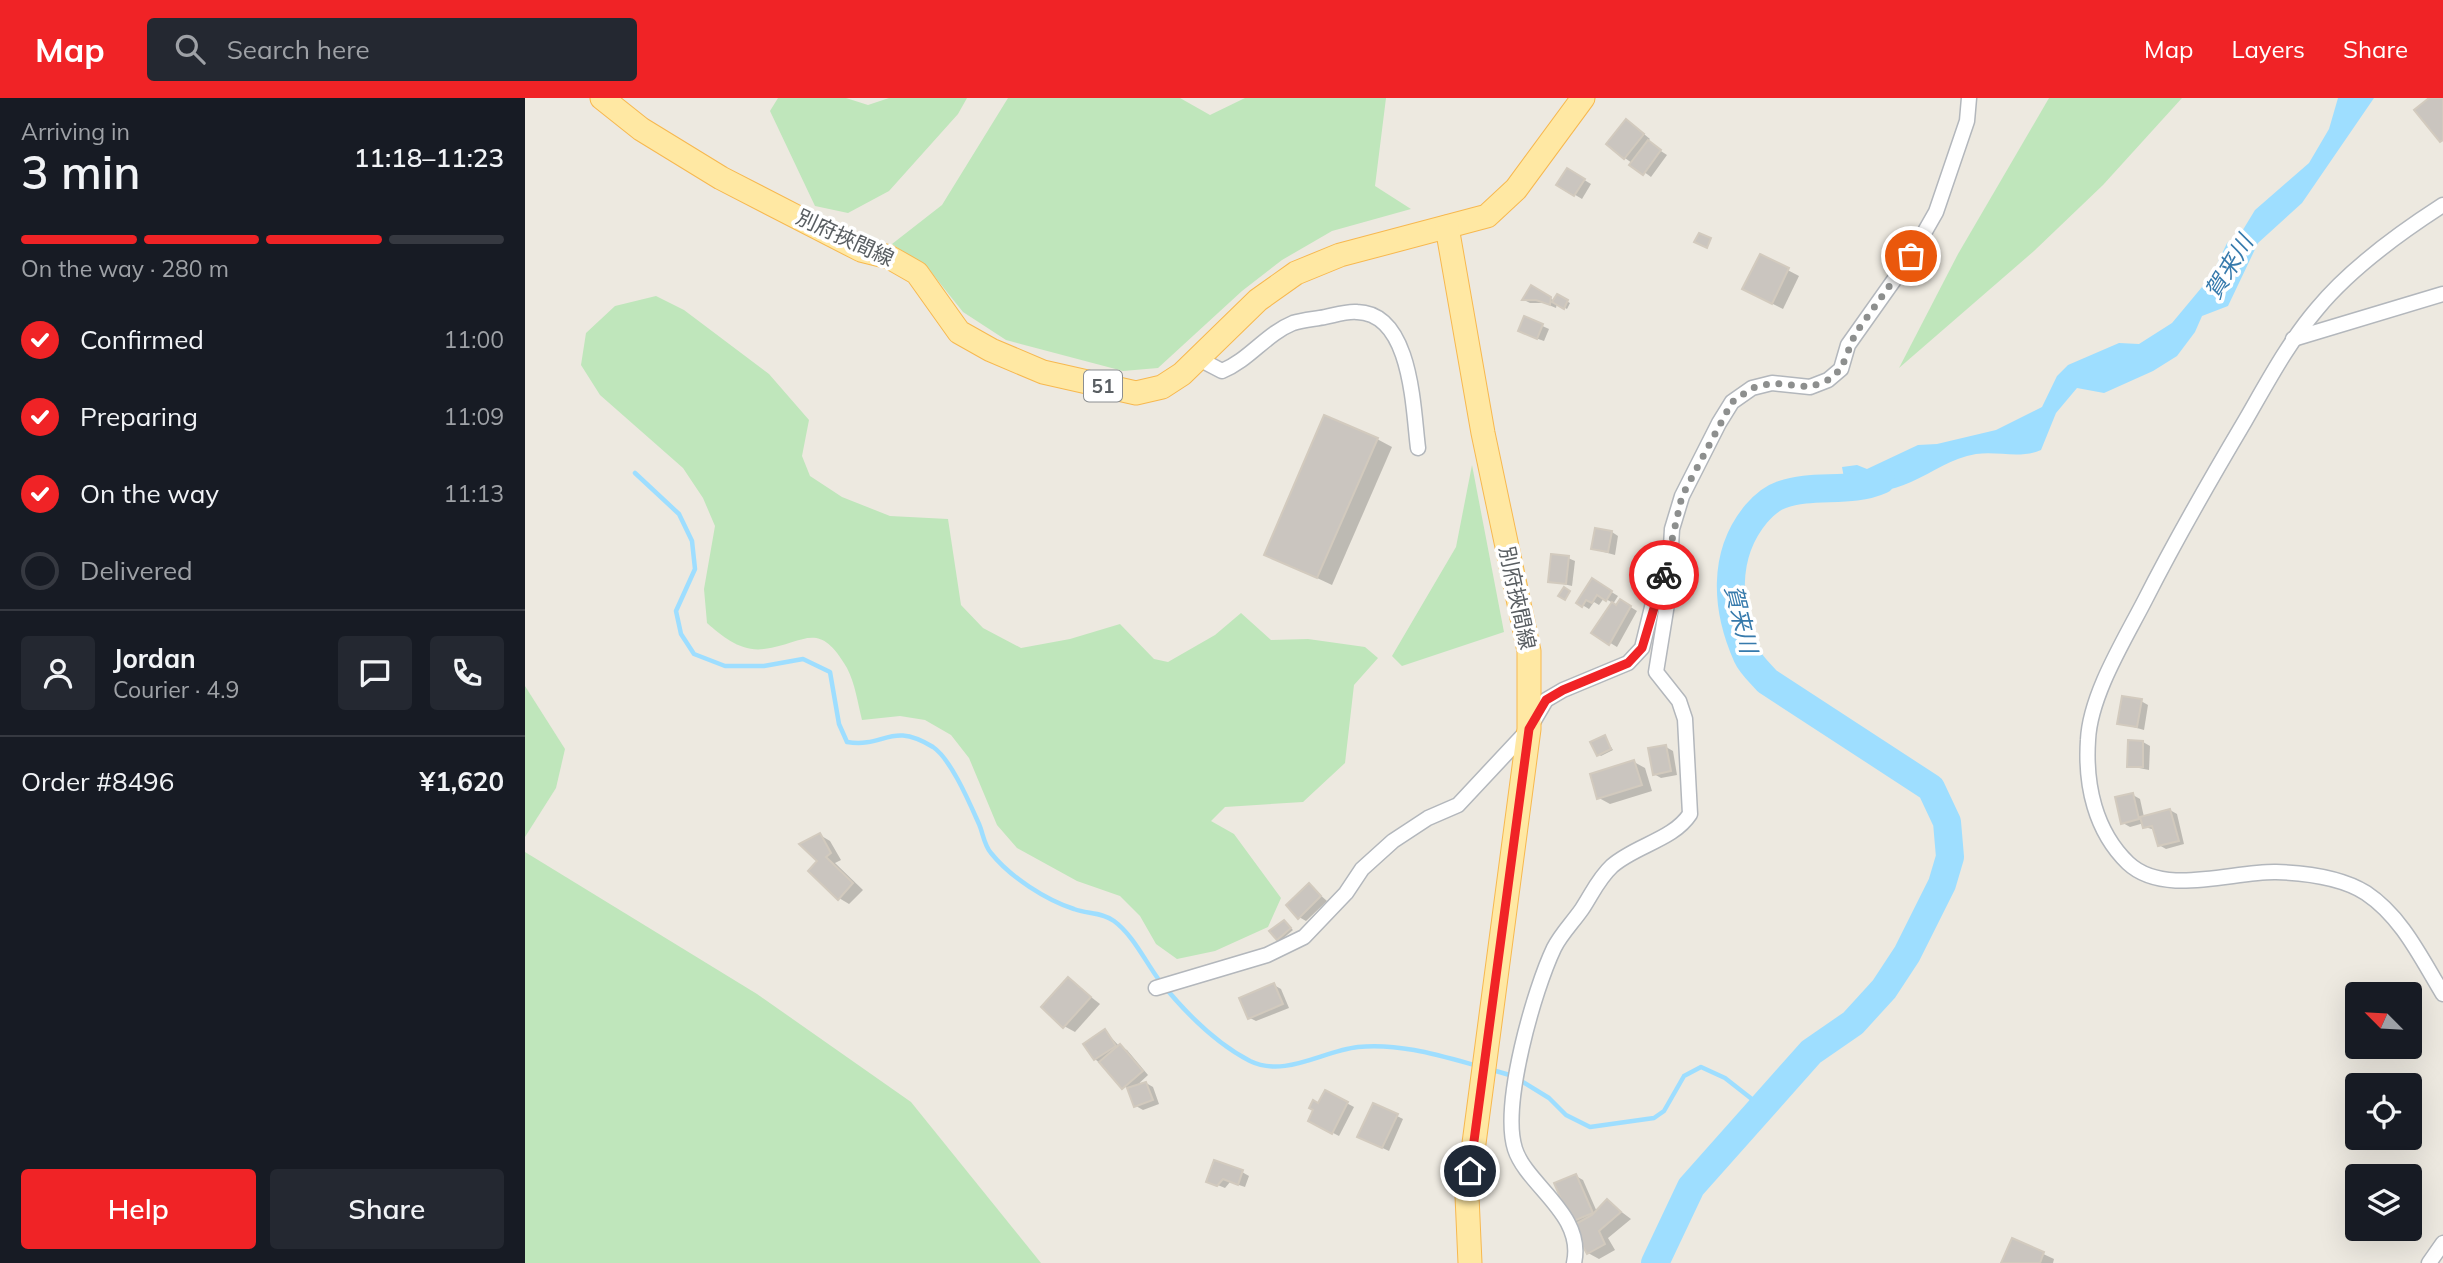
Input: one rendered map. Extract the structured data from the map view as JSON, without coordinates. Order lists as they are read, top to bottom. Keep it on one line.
{"streets":{"main road":["別府挾間線","51"]},"water":["賀来川"],"north":"top left","page":{"header":"Map","search":"Search here","nav":["Map","Layers","Share"],"heading":["3 min","Arriving in","11:18–11:23"],"panel":["Jordan","Courier · 4.9","Order #8496","¥1,620"],"bar":"On the way · 280 m","list":[["Confirmed","11:00"],["Preparing","11:09"],["On the way","11:13"],"Delivered"],"buttons":["Help","Share"]}}
